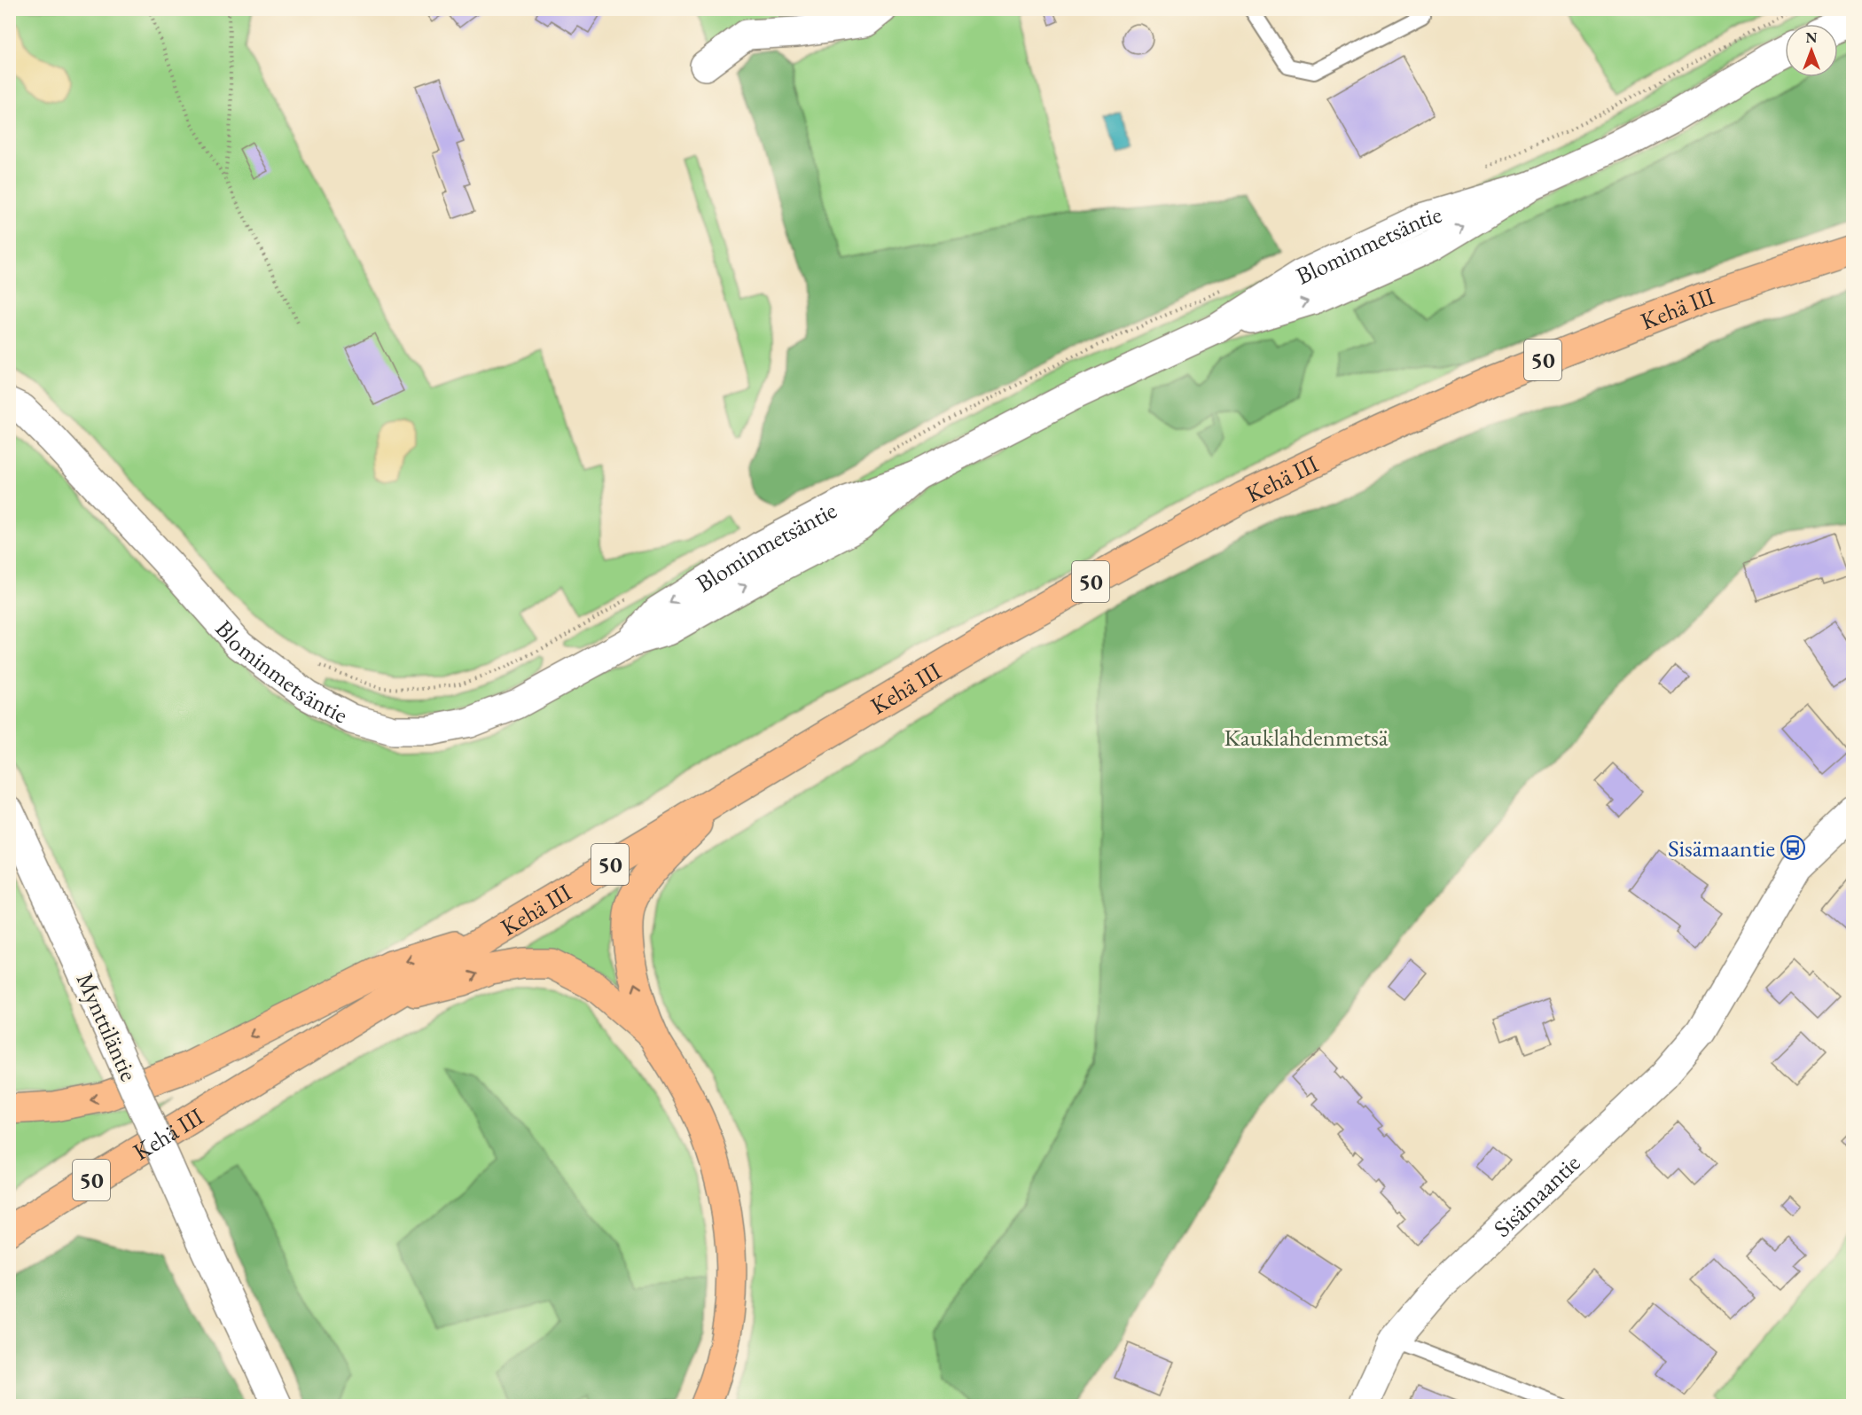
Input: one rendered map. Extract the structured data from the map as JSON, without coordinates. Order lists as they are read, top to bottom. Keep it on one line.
{"streets":{"highway":["Kehä III","50"],"street":["Blominmetsäntie","Mynttiläntie","Sisämaantie"]},"parks":["Kauklahdenmetsä"],"places":{"bus stop":["Sisämaantie"]},"north":"top"}
